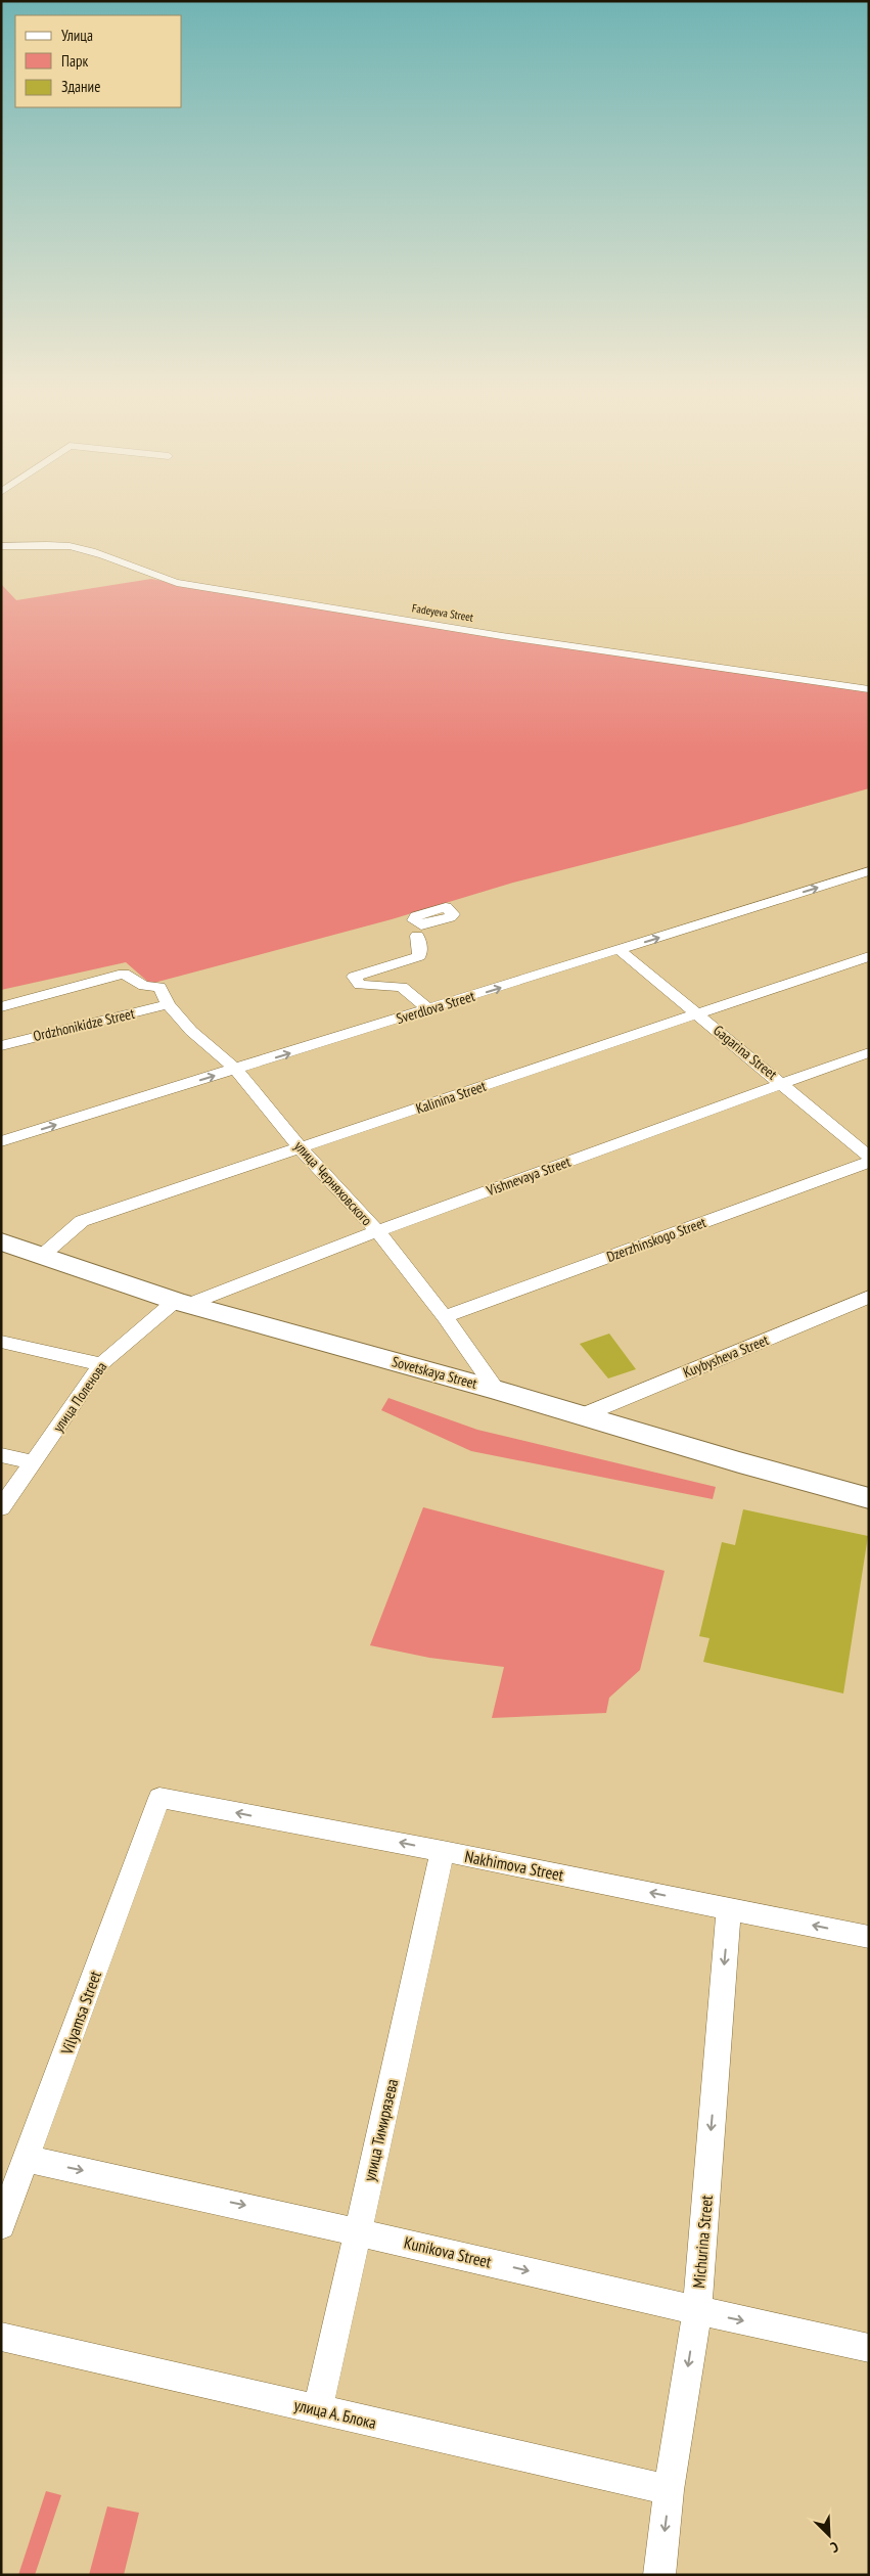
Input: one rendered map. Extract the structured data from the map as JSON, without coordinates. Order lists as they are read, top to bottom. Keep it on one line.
{"streets":{"street":["Fadeyeva Street","Sverdlova Street","Ordzhonikidze Street","Gagarina Street","Kalinina Street","Vishnevaya Street","улица Черняховского","Dzerzhinskogo Street","Kuybysheva Street","Sovetskaya Street","улица Поленова","Nakhimova Street","Vilyamsa Street","улица Тимирязева","Michurina Street","Kunikova Street","улица А. Блока"]},"crossings":[["Sverdlova Street","Gagarina Street"],["Sverdlova Street","улица Черняховского"],["Ordzhonikidze Street","улица Черняховского"],["Gagarina Street","Kalinina Street"],["Gagarina Street","Vishnevaya Street"],["Kalinina Street","улица Черняховского"],["Kalinina Street","Sovetskaya Street"],["Vishnevaya Street","улица Черняховского"],["Vishnevaya Street","Sovetskaya Street"],["Vishnevaya Street","улица Поленова"],["улица Черняховского","Dzerzhinskogo Street"],["улица Черняховского","Sovetskaya Street"],["Kuybysheva Street","Sovetskaya Street"],["Sovetskaya Street","улица Поленова"],["Nakhimova Street","Vilyamsa Street"],["Nakhimova Street","улица Тимирязева"],["Nakhimova Street","Michurina Street"],["Vilyamsa Street","Kunikova Street"],["улица Тимирязева","Kunikova Street"],["улица Тимирязева","улица А. Блока"],["Michurina Street","Kunikova Street"],["Michurina Street","улица А. Блока"]],"one_way":["Sverdlova Street","Nakhimova Street","Michurina Street","Kunikova Street"],"legend":["Улица","Парк","Здание"],"north":"bottom right"}
